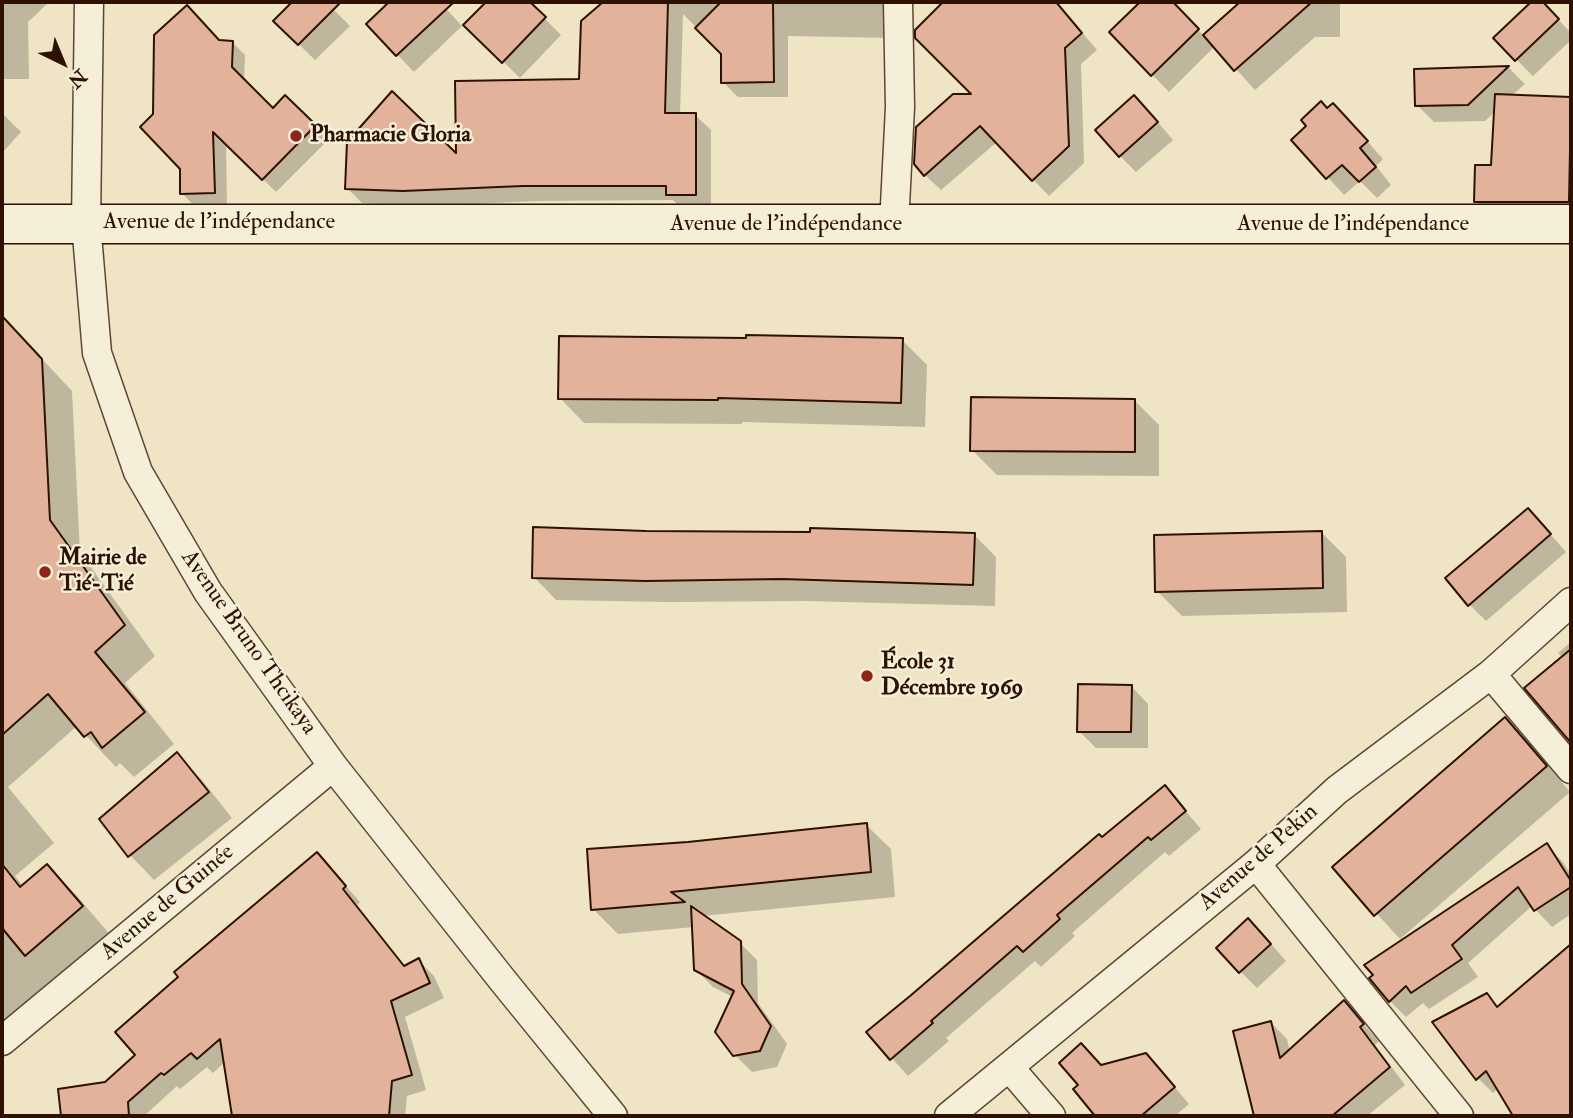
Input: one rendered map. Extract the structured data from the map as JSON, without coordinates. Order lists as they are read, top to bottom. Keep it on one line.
{"streets":{"street":["Avenue de l'indépendance","Avenue Bruno Thcikaya","Avenue de Pekin","Avenue de Guinée"]},"crossings":[["Avenue de l'indépendance","Avenue Bruno Thcikaya"],["Avenue Bruno Thcikaya","Avenue de Guinée"]],"places":["Pharmacie Gloria","Mairie de Tié-Tié","École 31 Décembre 1969"],"north":"bottom right"}
